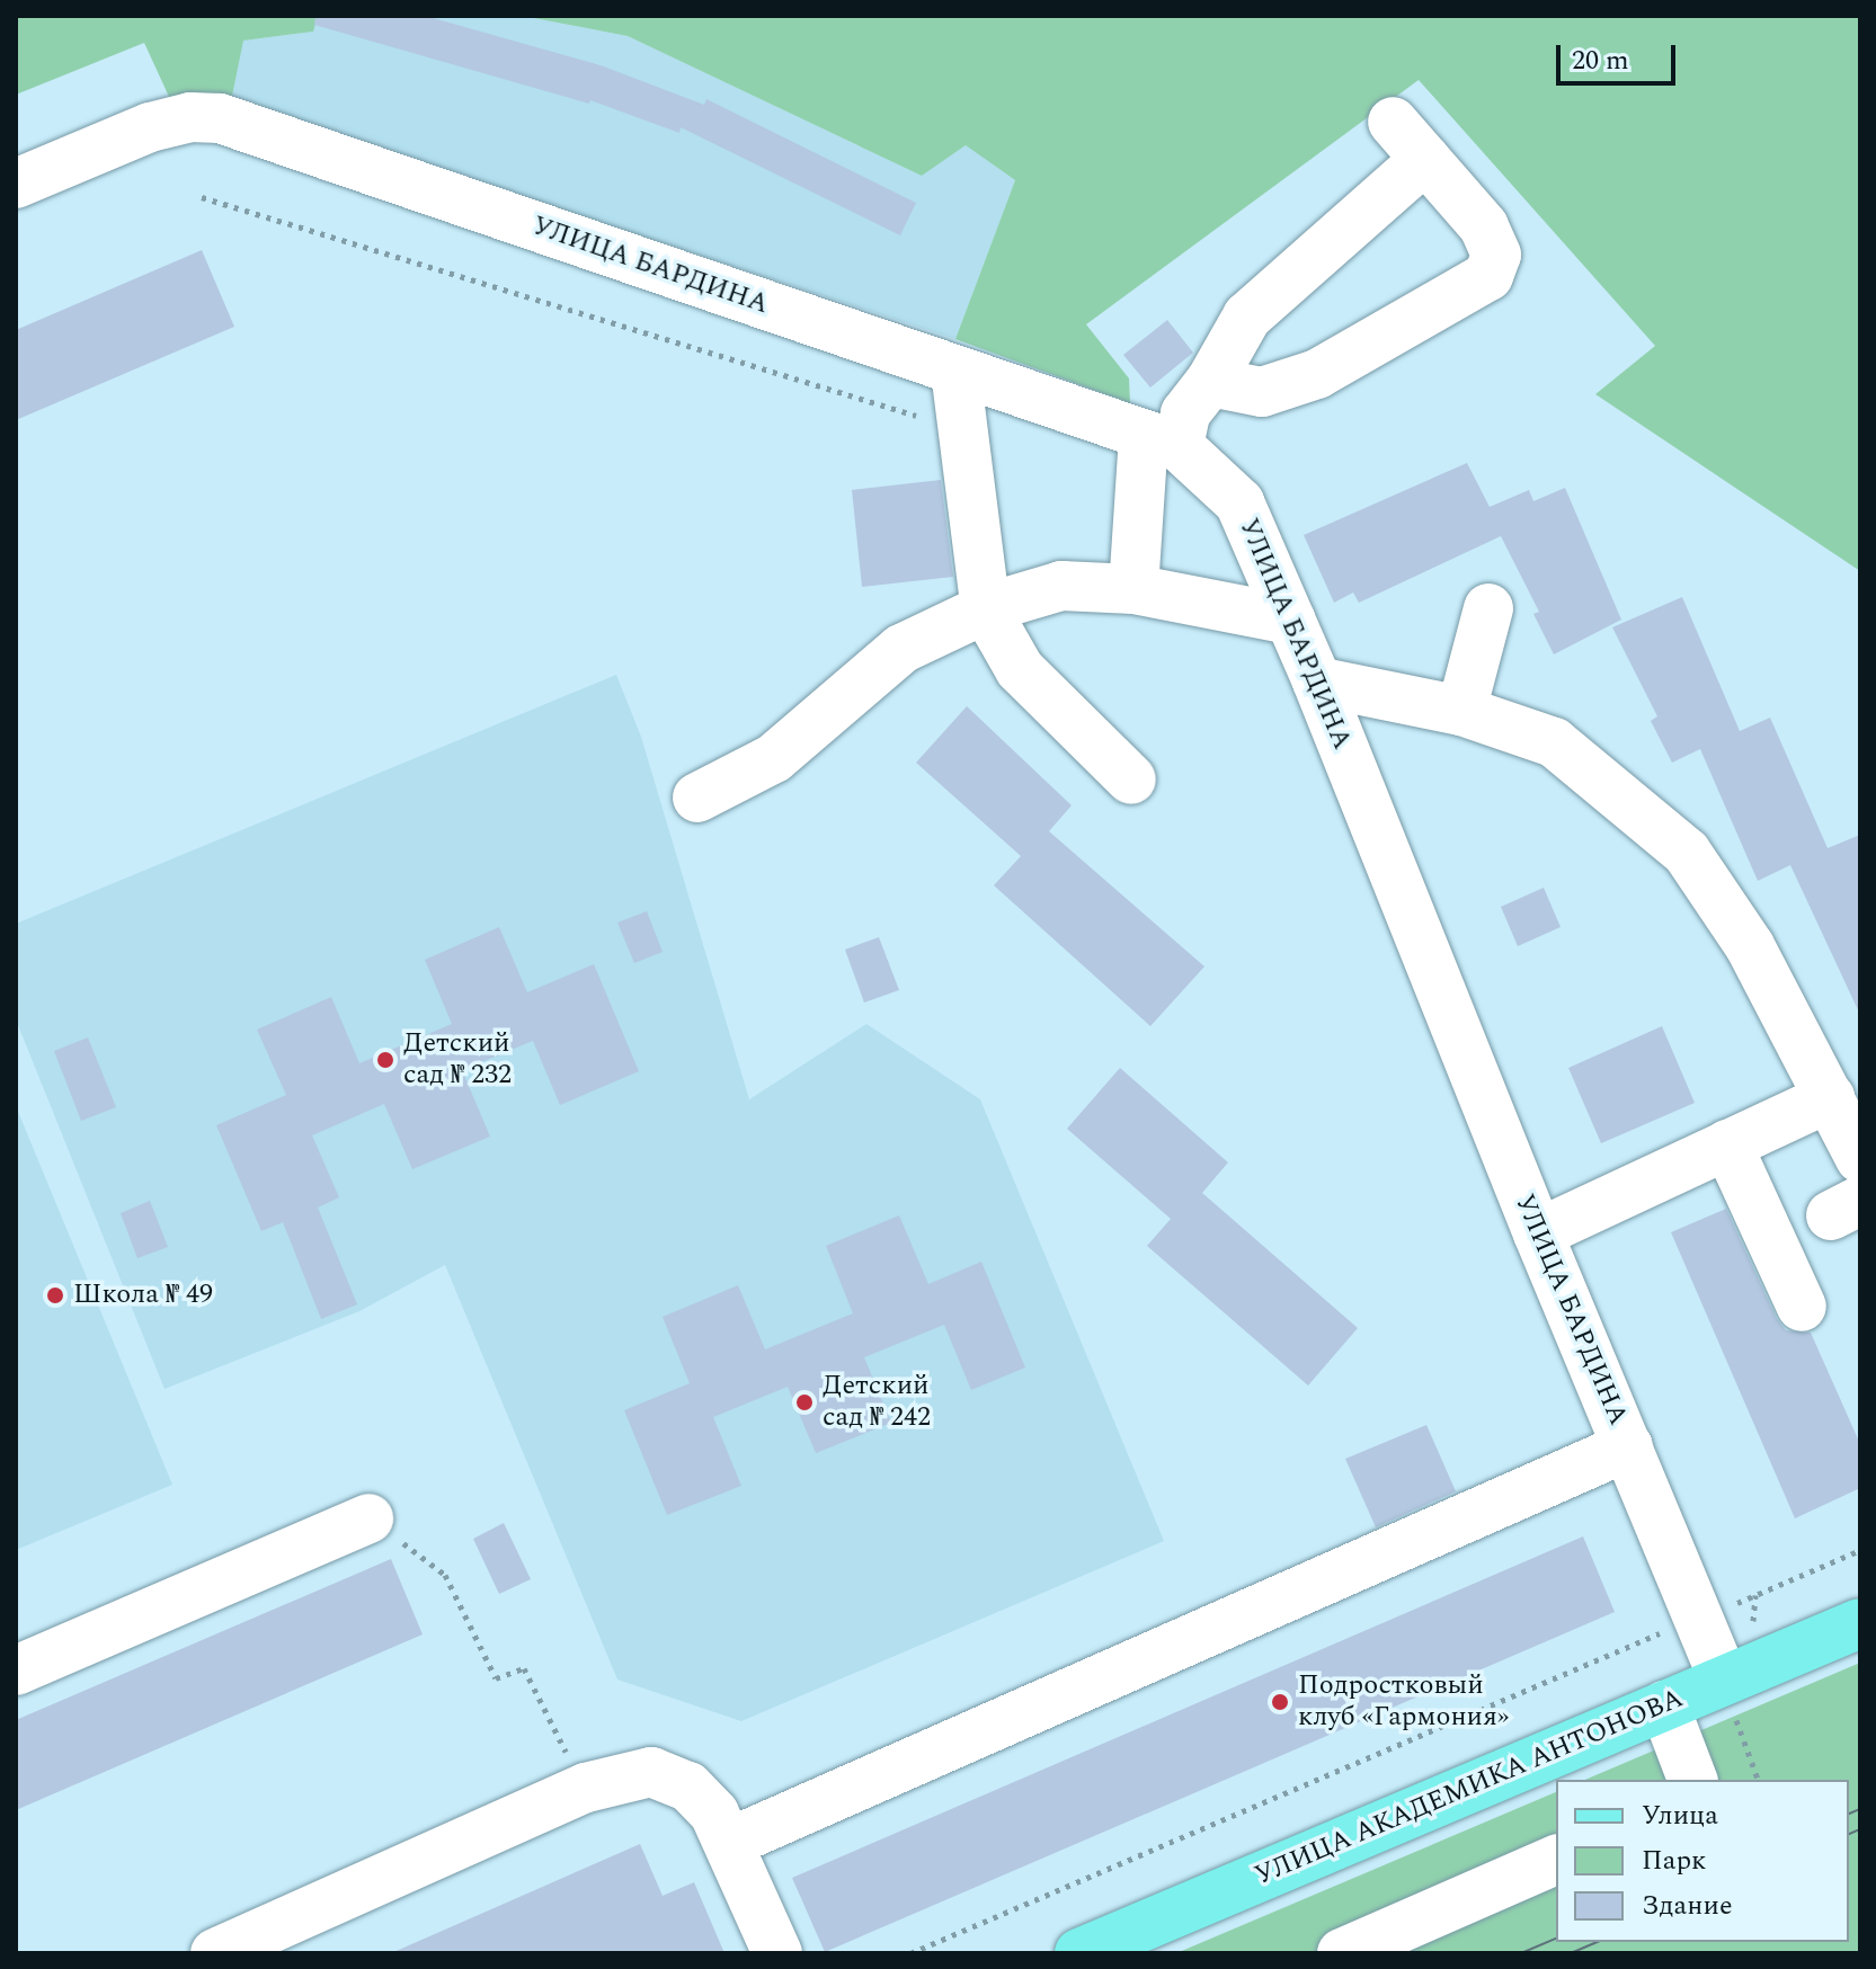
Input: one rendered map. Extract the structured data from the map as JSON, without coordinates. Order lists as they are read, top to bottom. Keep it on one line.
{"streets":{"main road":["УЛИЦА АКАДЕМИКА АНТОНОВА"],"street":["УЛИЦА БАРДИНА"]},"crossings":[["УЛИЦА БАРДИНА","УЛИЦА АКАДЕМИКА АНТОНОВА"]],"places":["Детский сад № 232","Школа № 49","Детский сад № 242","Подростковый клуб «Гармония»"],"legend":["Улица","Парк","Здание"],"scale_bar":"20 m"}
